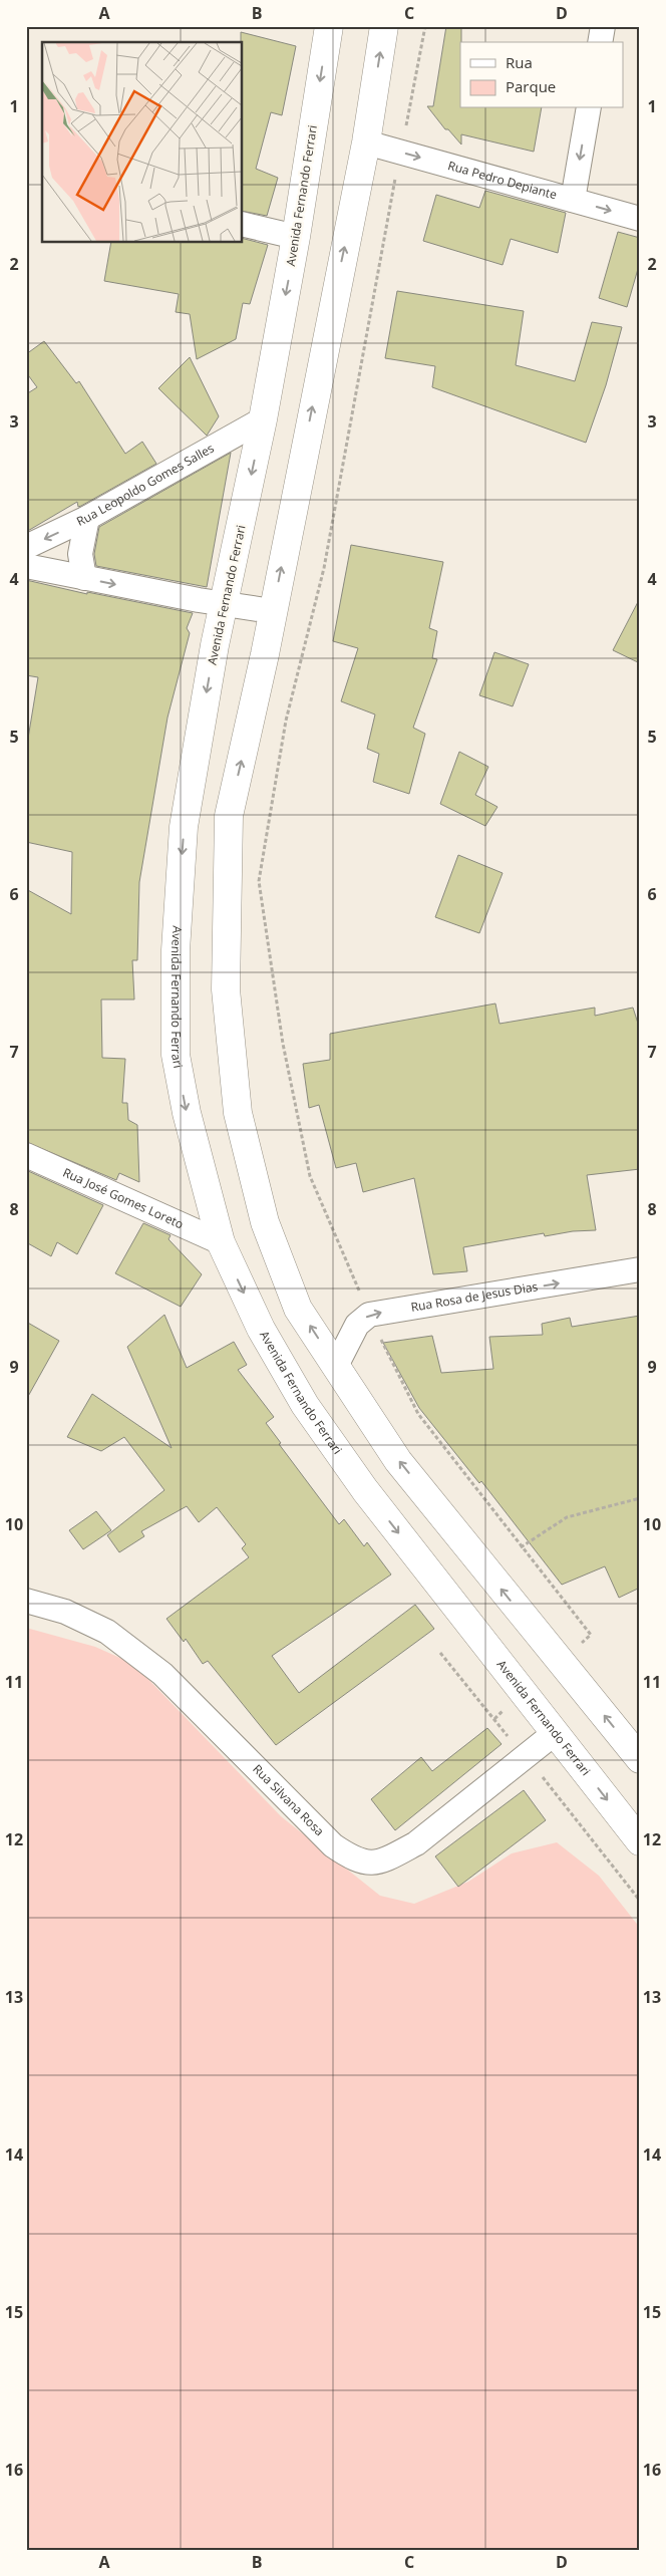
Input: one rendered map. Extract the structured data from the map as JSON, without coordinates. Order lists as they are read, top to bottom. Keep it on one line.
{"streets":{"main road":["Avenida Fernando Ferrari"],"street":["Rua Pedro Depiante","Rua Leopoldo Gomes Salles","Rua José Gomes Loreto","Rua Rosa de Jesus Dias","Rua Silvana Rosa"]},"crossings":[["Avenida Fernando Ferrari","Rua Leopoldo Gomes Salles"],["Avenida Fernando Ferrari","Rua José Gomes Loreto"],["Avenida Fernando Ferrari","Rua Silvana Rosa"]],"one_way":["Rua Pedro Depiante","Rua Rosa de Jesus Dias"],"legend":["Rua","Parque"],"grid":{"columns":["A","B","C","D"],"rows":["1","2","3","4","5","6","7","8","9","10","11","12","13","14","15","16"]}}
